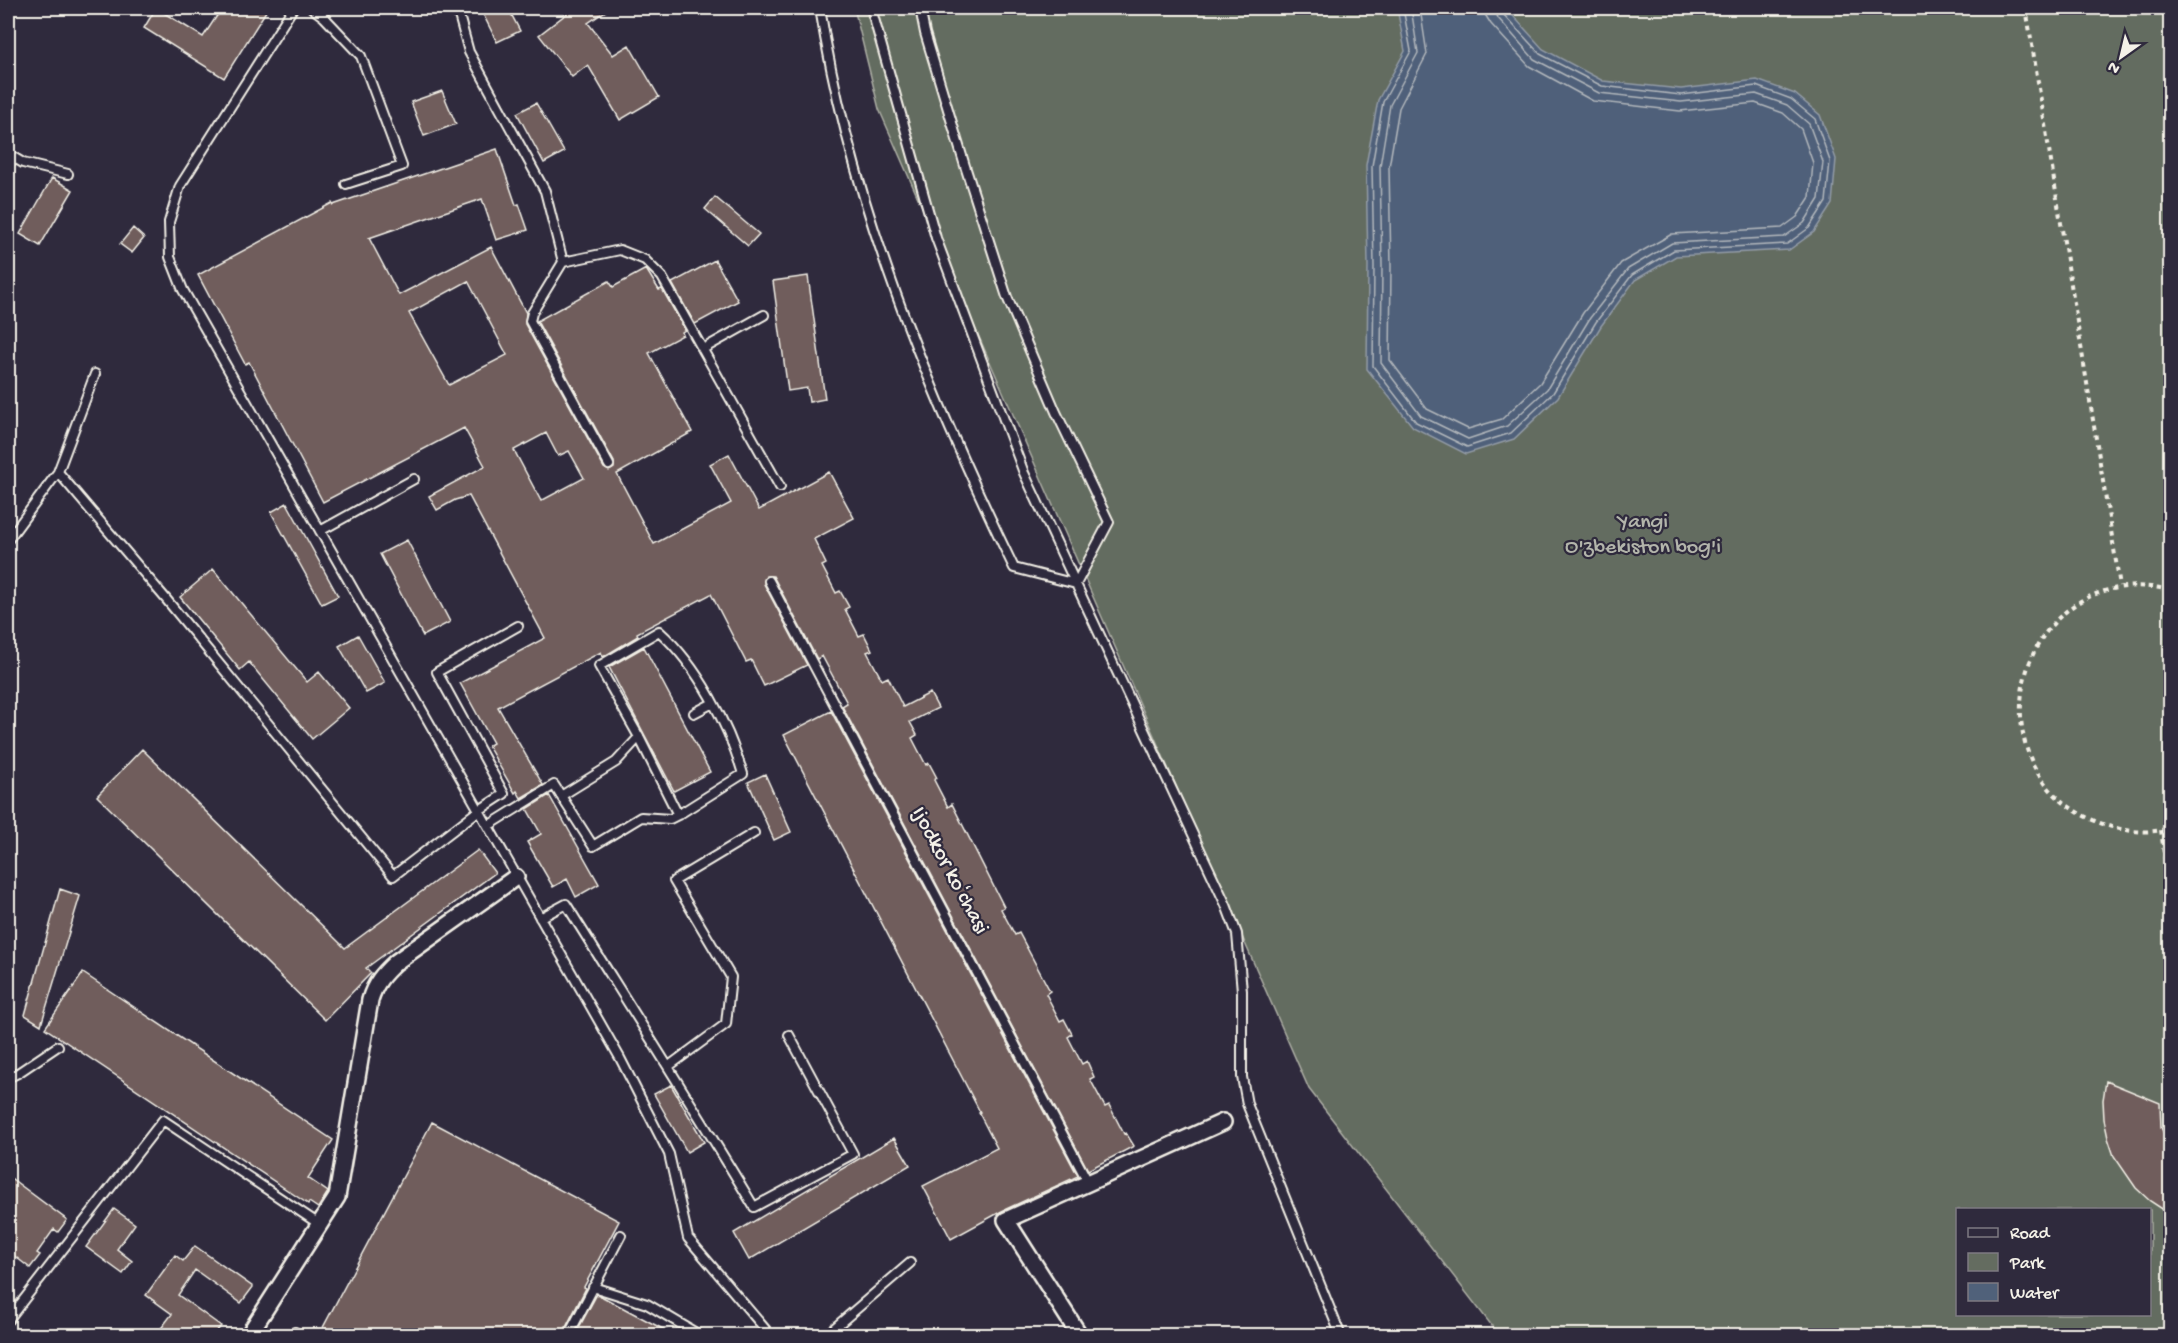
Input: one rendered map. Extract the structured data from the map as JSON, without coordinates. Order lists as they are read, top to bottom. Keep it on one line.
{"streets":{"lane":["Ijodkor koʻchasi"]},"parks":["Yangi O'zbekiston bog'i"],"legend":["Road","Park","Water"],"north":"bottom left"}
